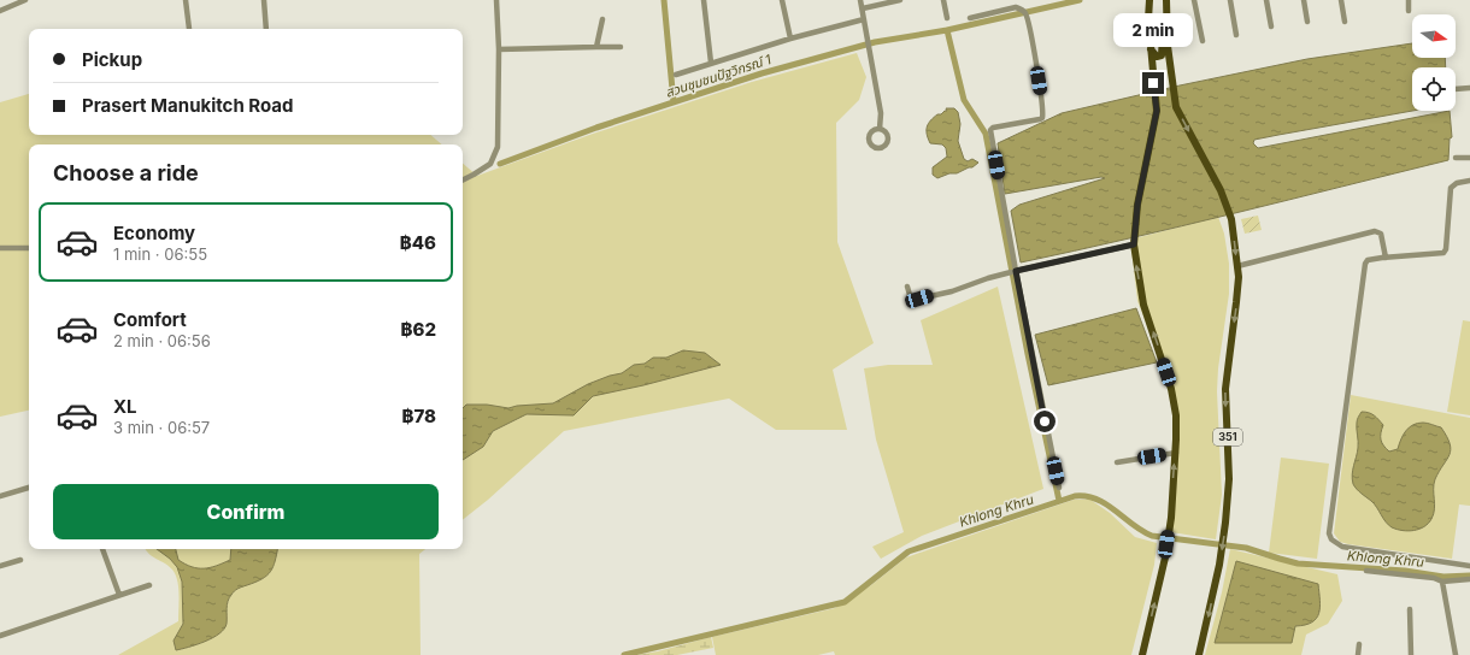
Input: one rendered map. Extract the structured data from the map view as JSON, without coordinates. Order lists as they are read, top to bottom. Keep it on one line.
{"streets":{"main road":["351"]},"water":["สวนชุมชนปัฐวิกรณ์ 1","Khlong Khru"],"north":"right","page":{"bubble":"2 min","banner":["Pickup","Prasert Manukitch Road"],"heading":"Choose a ride","list":[{"name":"Economy","note":"1 min · 06:55","value":"฿46"},{"name":"Comfort","note":"2 min · 06:56","value":"฿62"},{"name":"XL","note":"3 min · 06:57","value":"฿78"}],"buttons":"Confirm"}}
